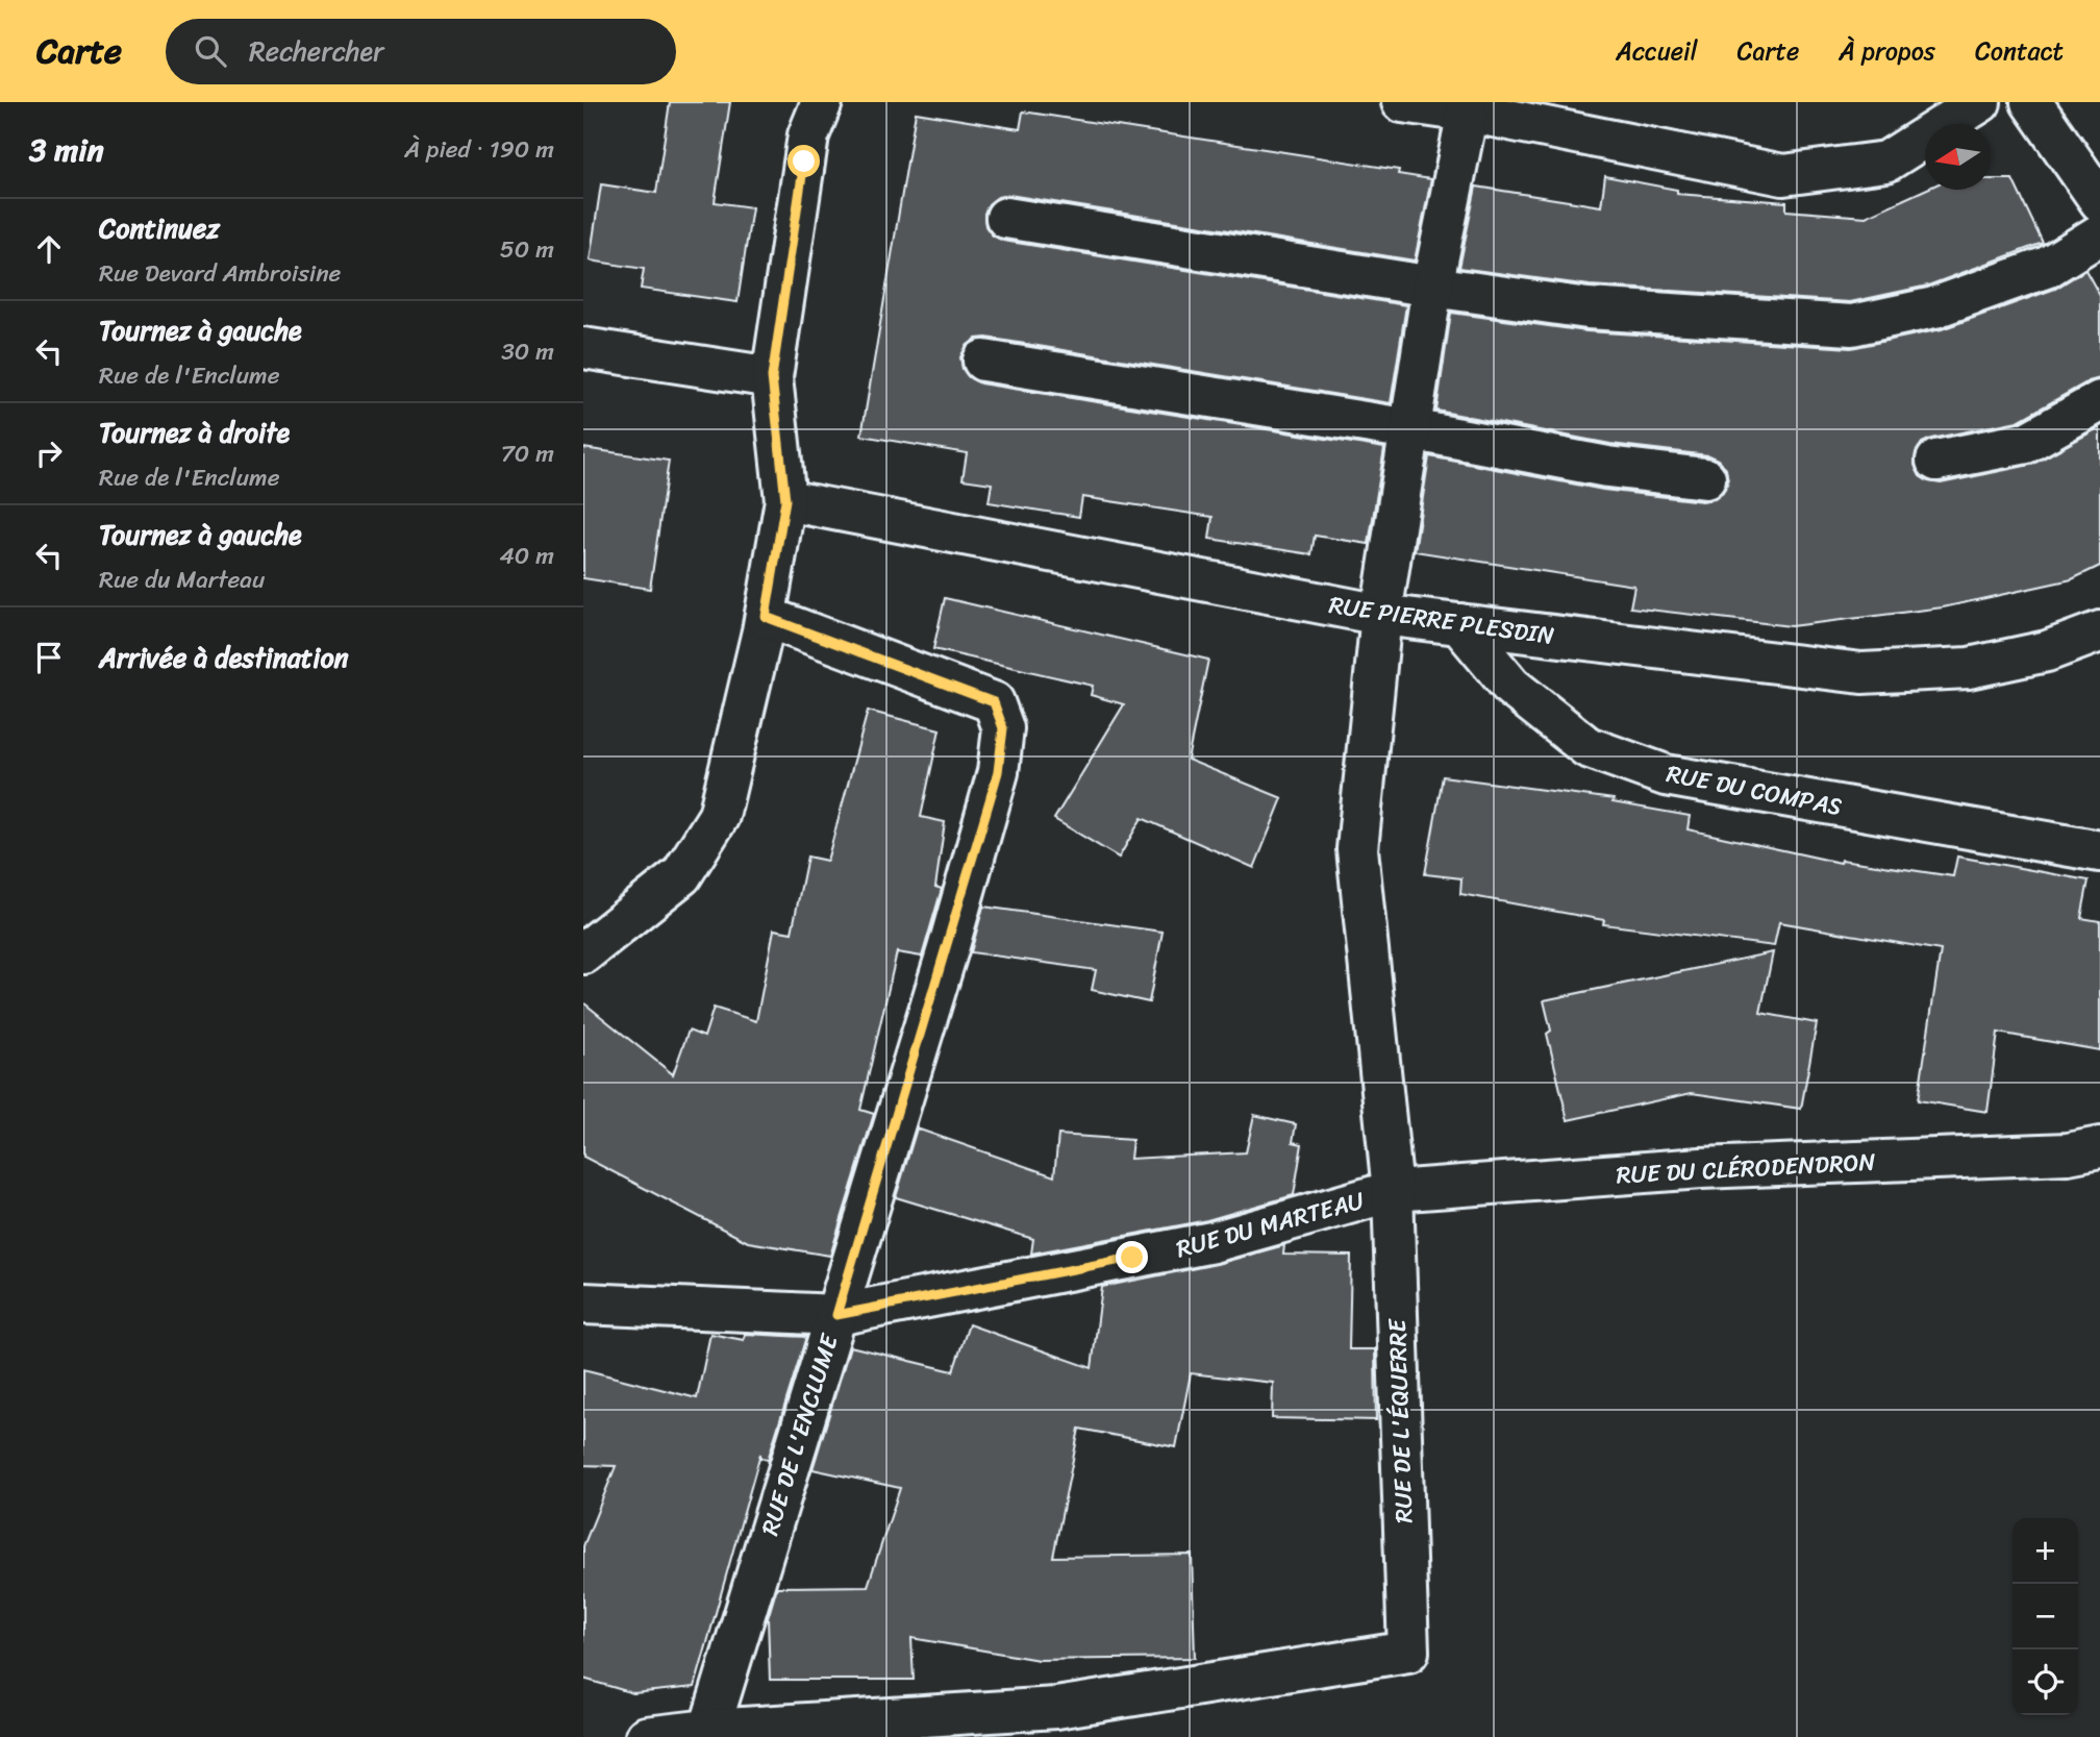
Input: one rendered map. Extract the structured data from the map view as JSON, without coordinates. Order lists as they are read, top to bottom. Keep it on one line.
{"streets":{"street":["RUE PIERRE PLESDIN","RUE DU COMPAS","RUE DU CLÉRODENDRON","RUE DU MARTEAU","RUE DE L'ÉQUERRE","RUE DE L'ENCLUME"]},"crossings":[["RUE PIERRE PLESDIN","RUE DU COMPAS"],["RUE PIERRE PLESDIN","RUE DE L'ÉQUERRE"],["RUE DU CLÉRODENDRON","RUE DU MARTEAU"],["RUE DU CLÉRODENDRON","RUE DE L'ÉQUERRE"],["RUE DU MARTEAU","RUE DE L'ÉQUERRE"],["RUE DU MARTEAU","RUE DE L'ENCLUME"],["RUE DE L'ÉQUERRE","RUE DE L'ENCLUME"]],"north":"left","page":{"header":"Carte","search":"Rechercher","nav":["Accueil","Carte","À propos","Contact"],"heading":["3 min","À pied · 190 m"],"list":[["Continuez","Rue Devard Ambroisine","50 m"],["Tournez à gauche","Rue de l'Enclume","30 m"],["Tournez à droite","Rue de l'Enclume","70 m"],["Tournez à gauche","Rue du Marteau","40 m"],"Arrivée à destination"],"map_buttons":["+","−"]}}
